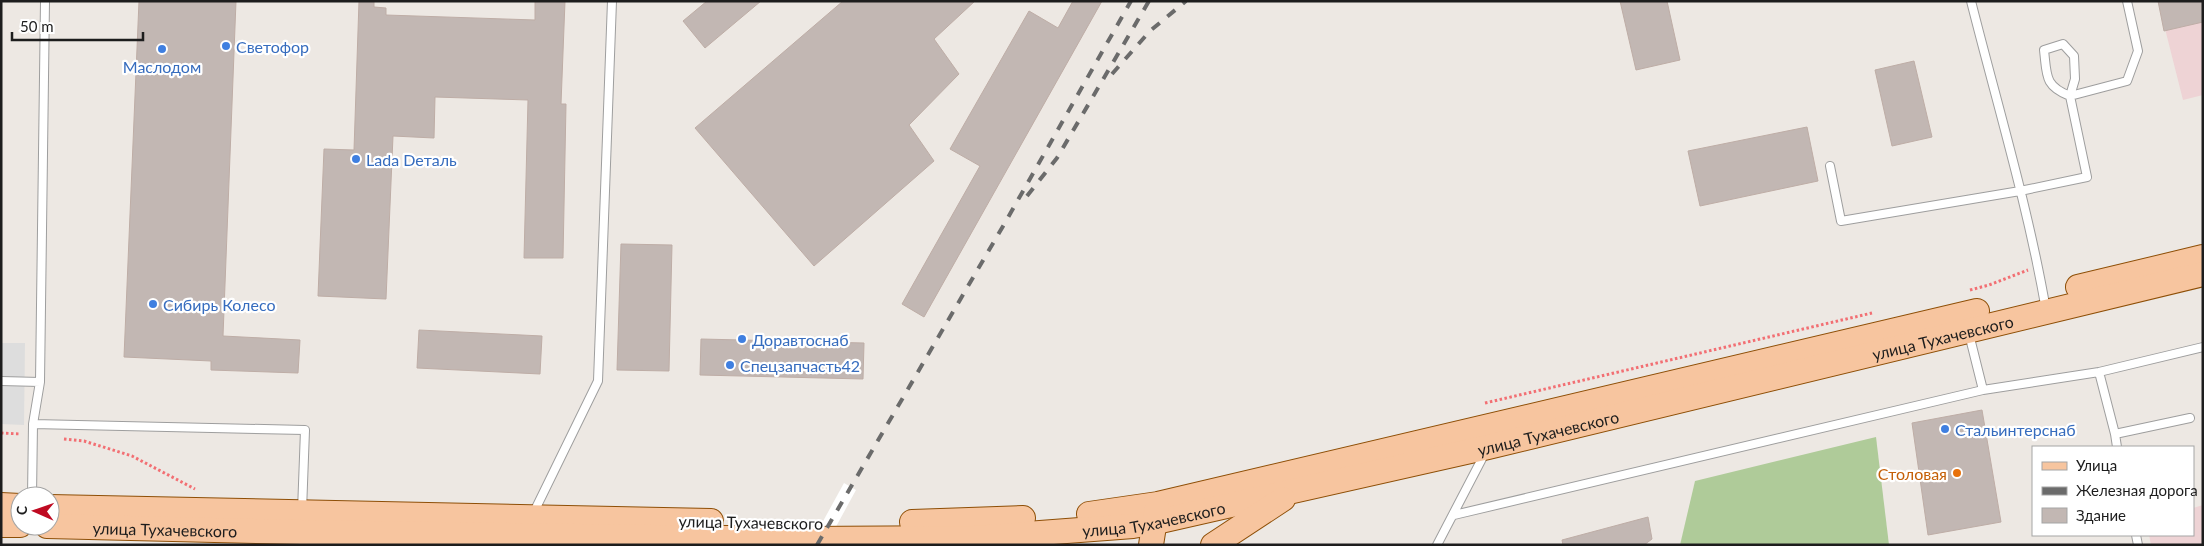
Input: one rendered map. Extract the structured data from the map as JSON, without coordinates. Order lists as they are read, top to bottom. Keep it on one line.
{"streets":{"main road":["улица Тухачевского"]},"places":["Светофор","Маслодом","Lada Dеталь","Сибирь Колесо","Доравтоснаб","Спецзапчасть42","Стальинтерснаб","Столовая"],"legend":["Улица","Железная дорога","Здание"],"scale_bar":"50 m","north":"left"}
